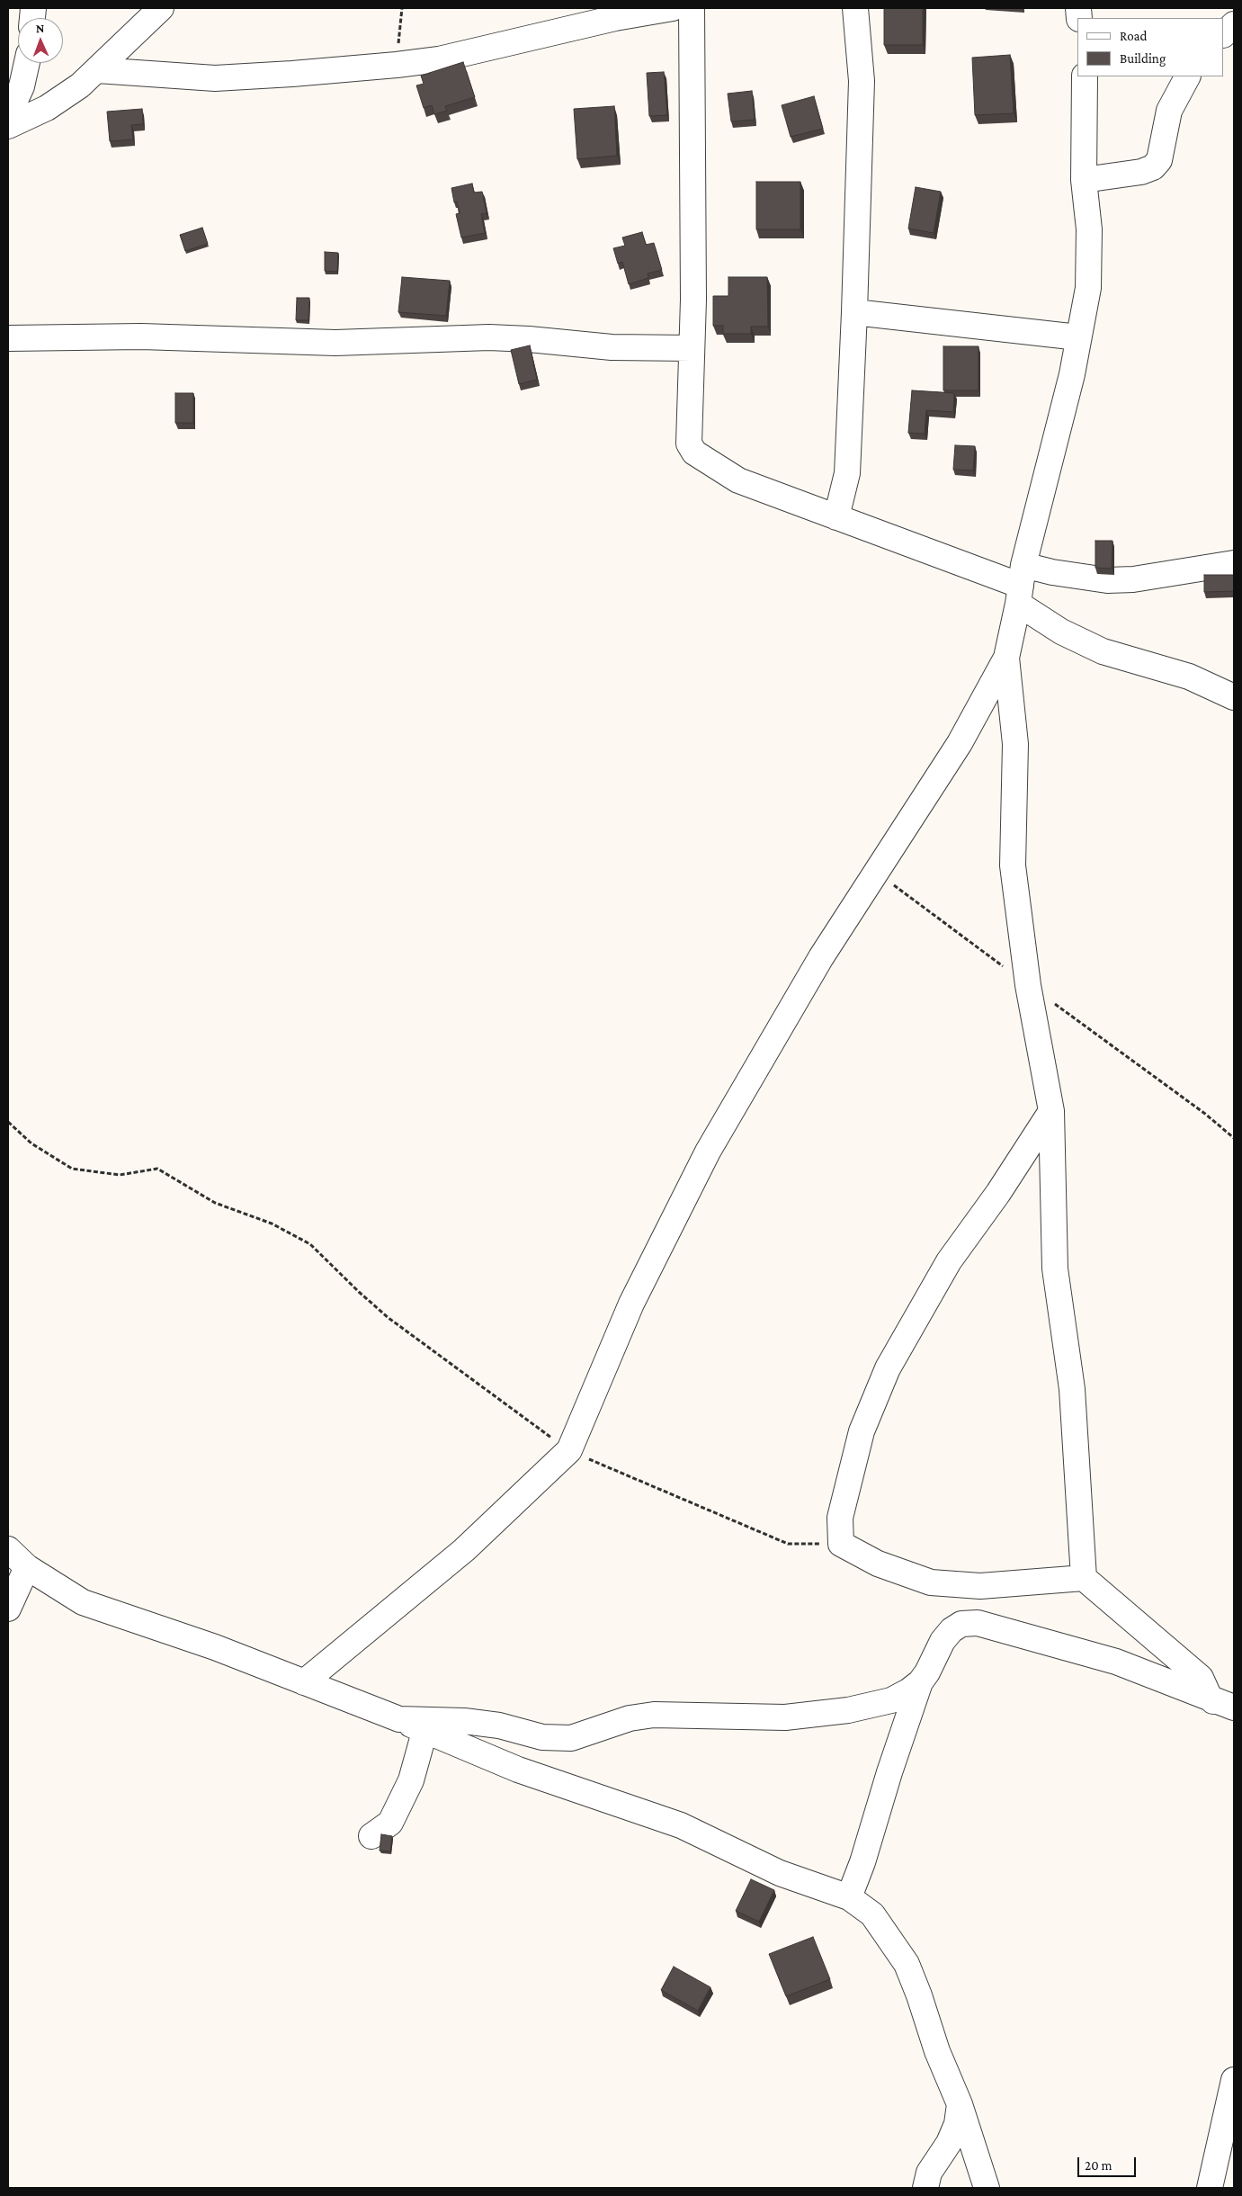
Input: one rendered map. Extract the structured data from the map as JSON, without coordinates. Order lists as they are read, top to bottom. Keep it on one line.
{"legend":["Road","Building"],"scale_bar":"20 m","north":"top"}
